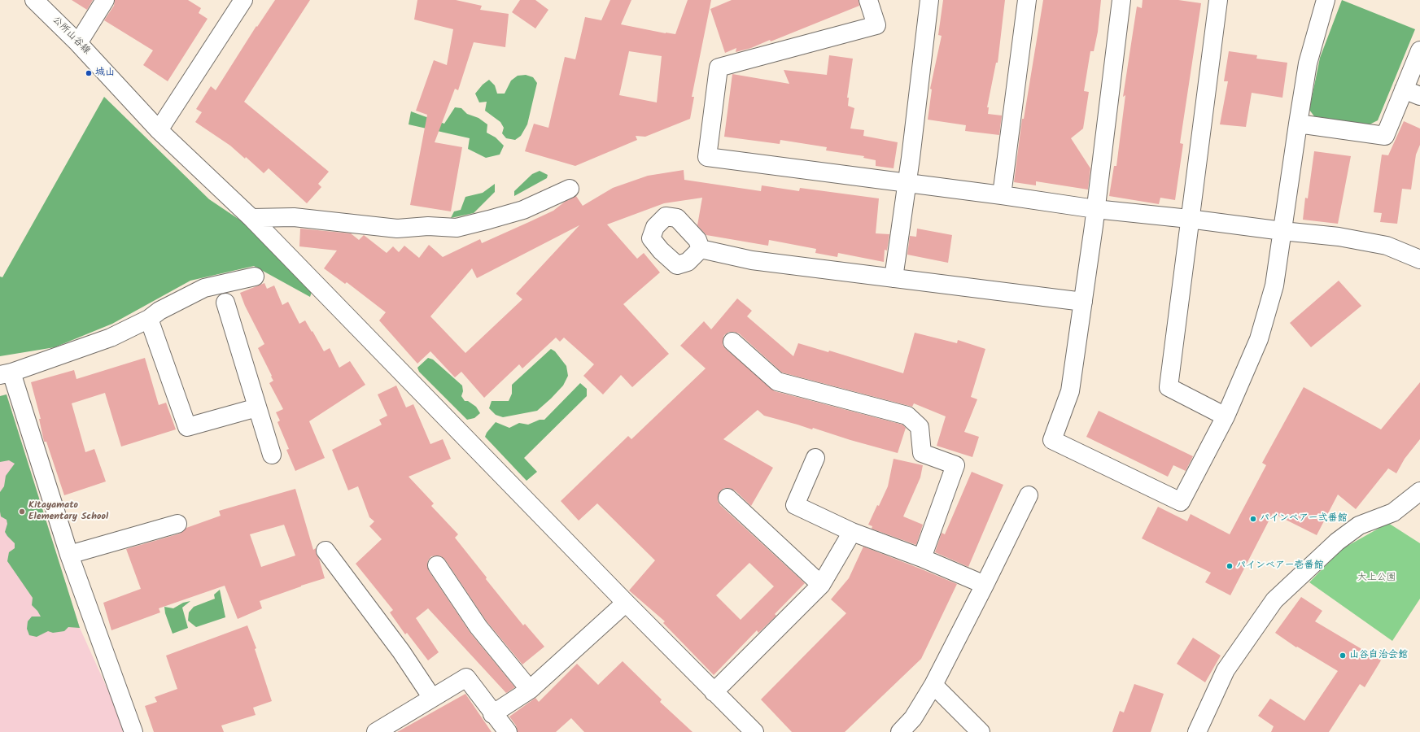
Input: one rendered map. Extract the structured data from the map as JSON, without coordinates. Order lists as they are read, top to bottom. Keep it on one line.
{"streets":{"street":["公所山谷線"]},"parks":["大上公園"],"places":["城山","Kitayamato Elementary School","パインベアー弍番館","パインベアー壱番館","山谷自治会館"]}
